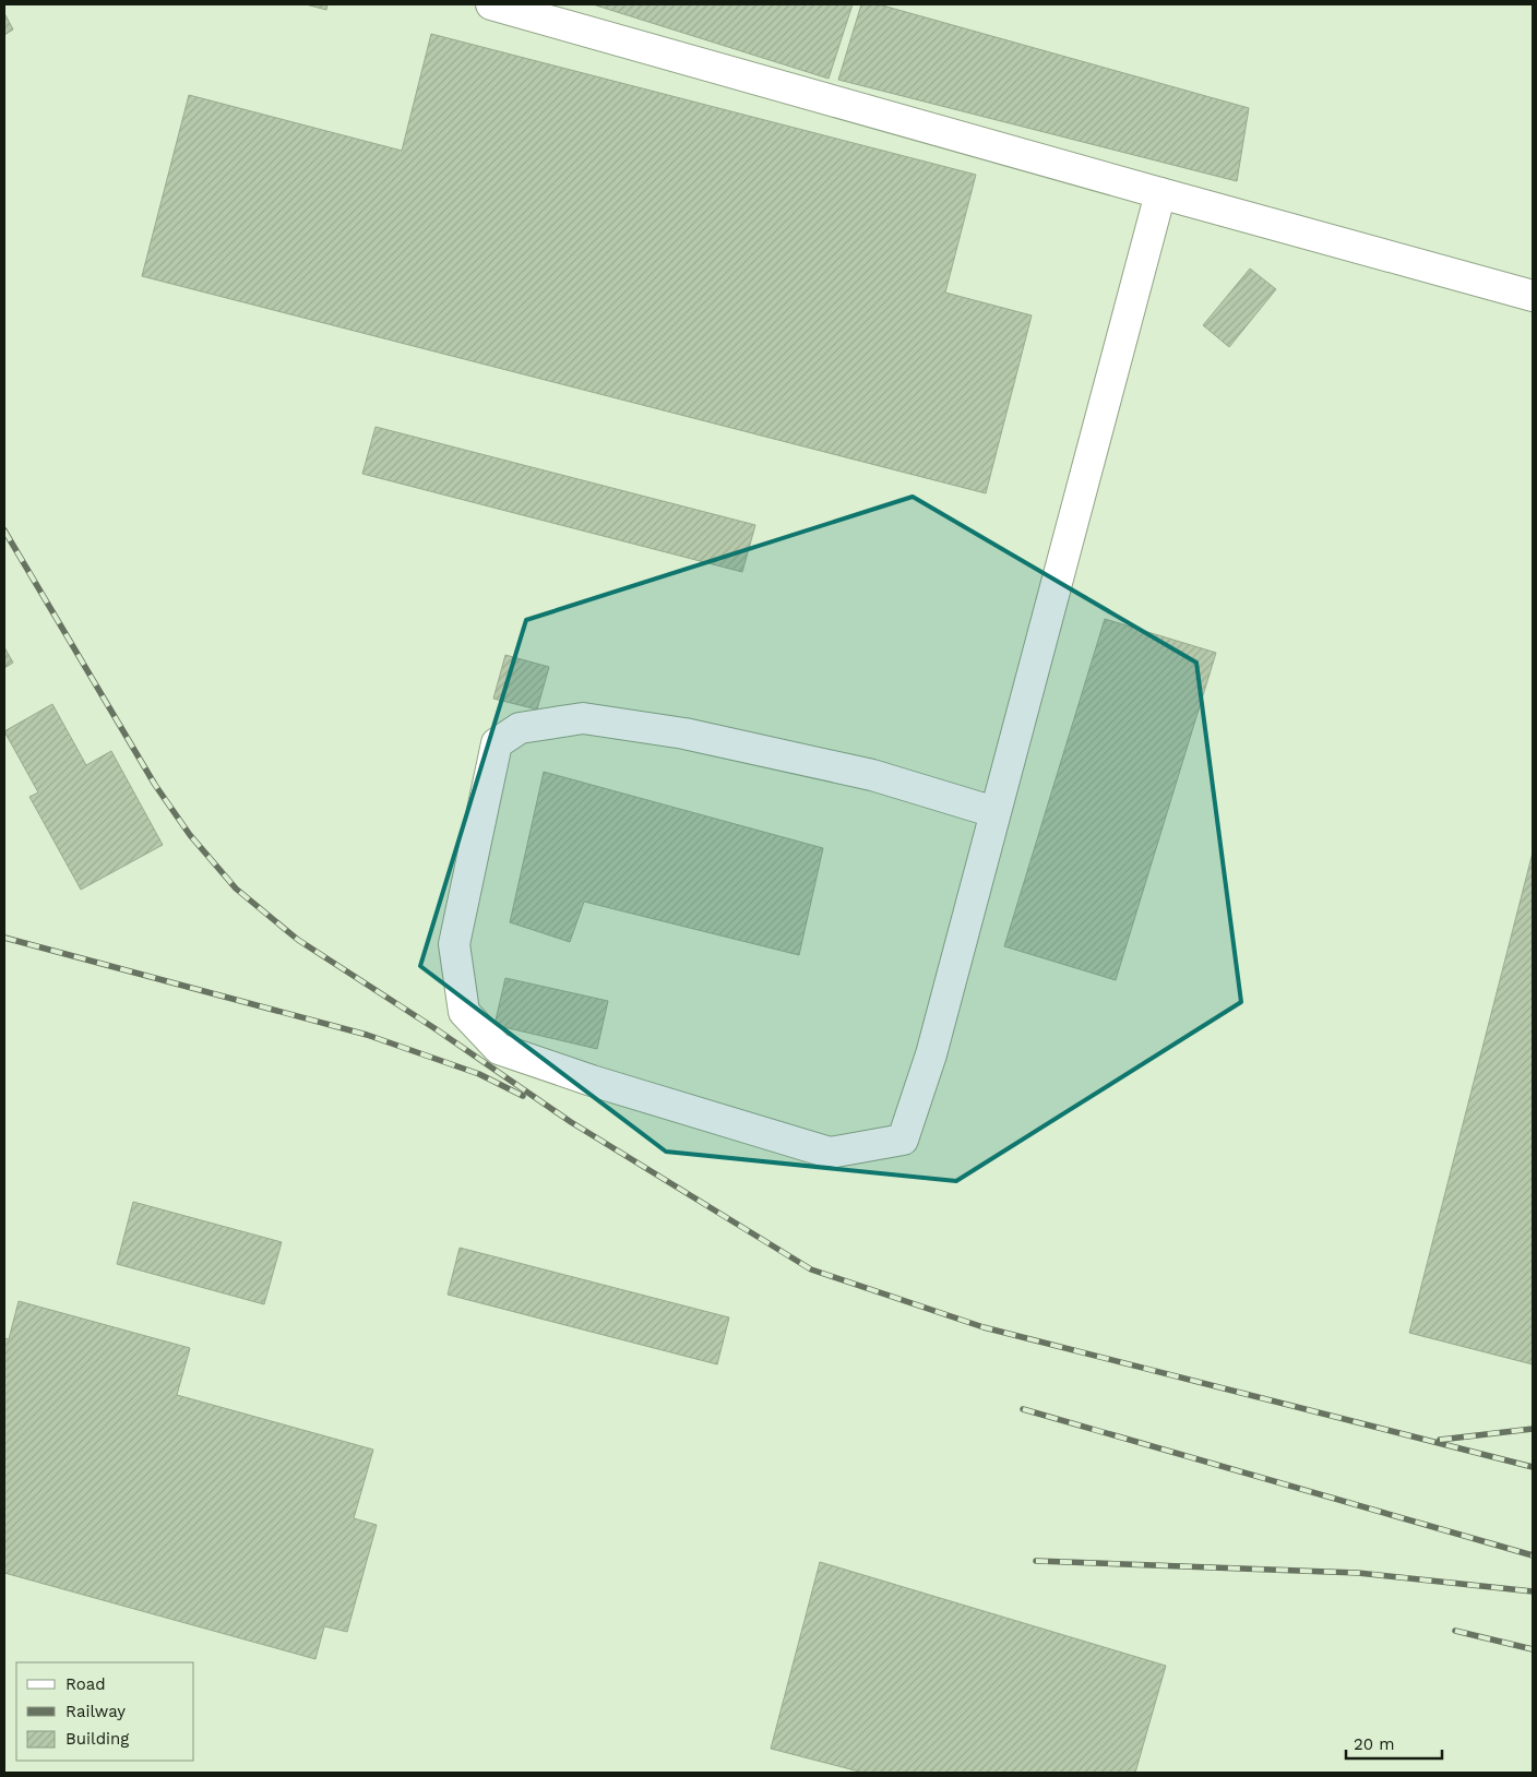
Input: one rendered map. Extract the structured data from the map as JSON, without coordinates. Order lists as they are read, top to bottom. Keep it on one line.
{"legend":["Road","Railway","Building"],"scale_bar":"20 m"}
